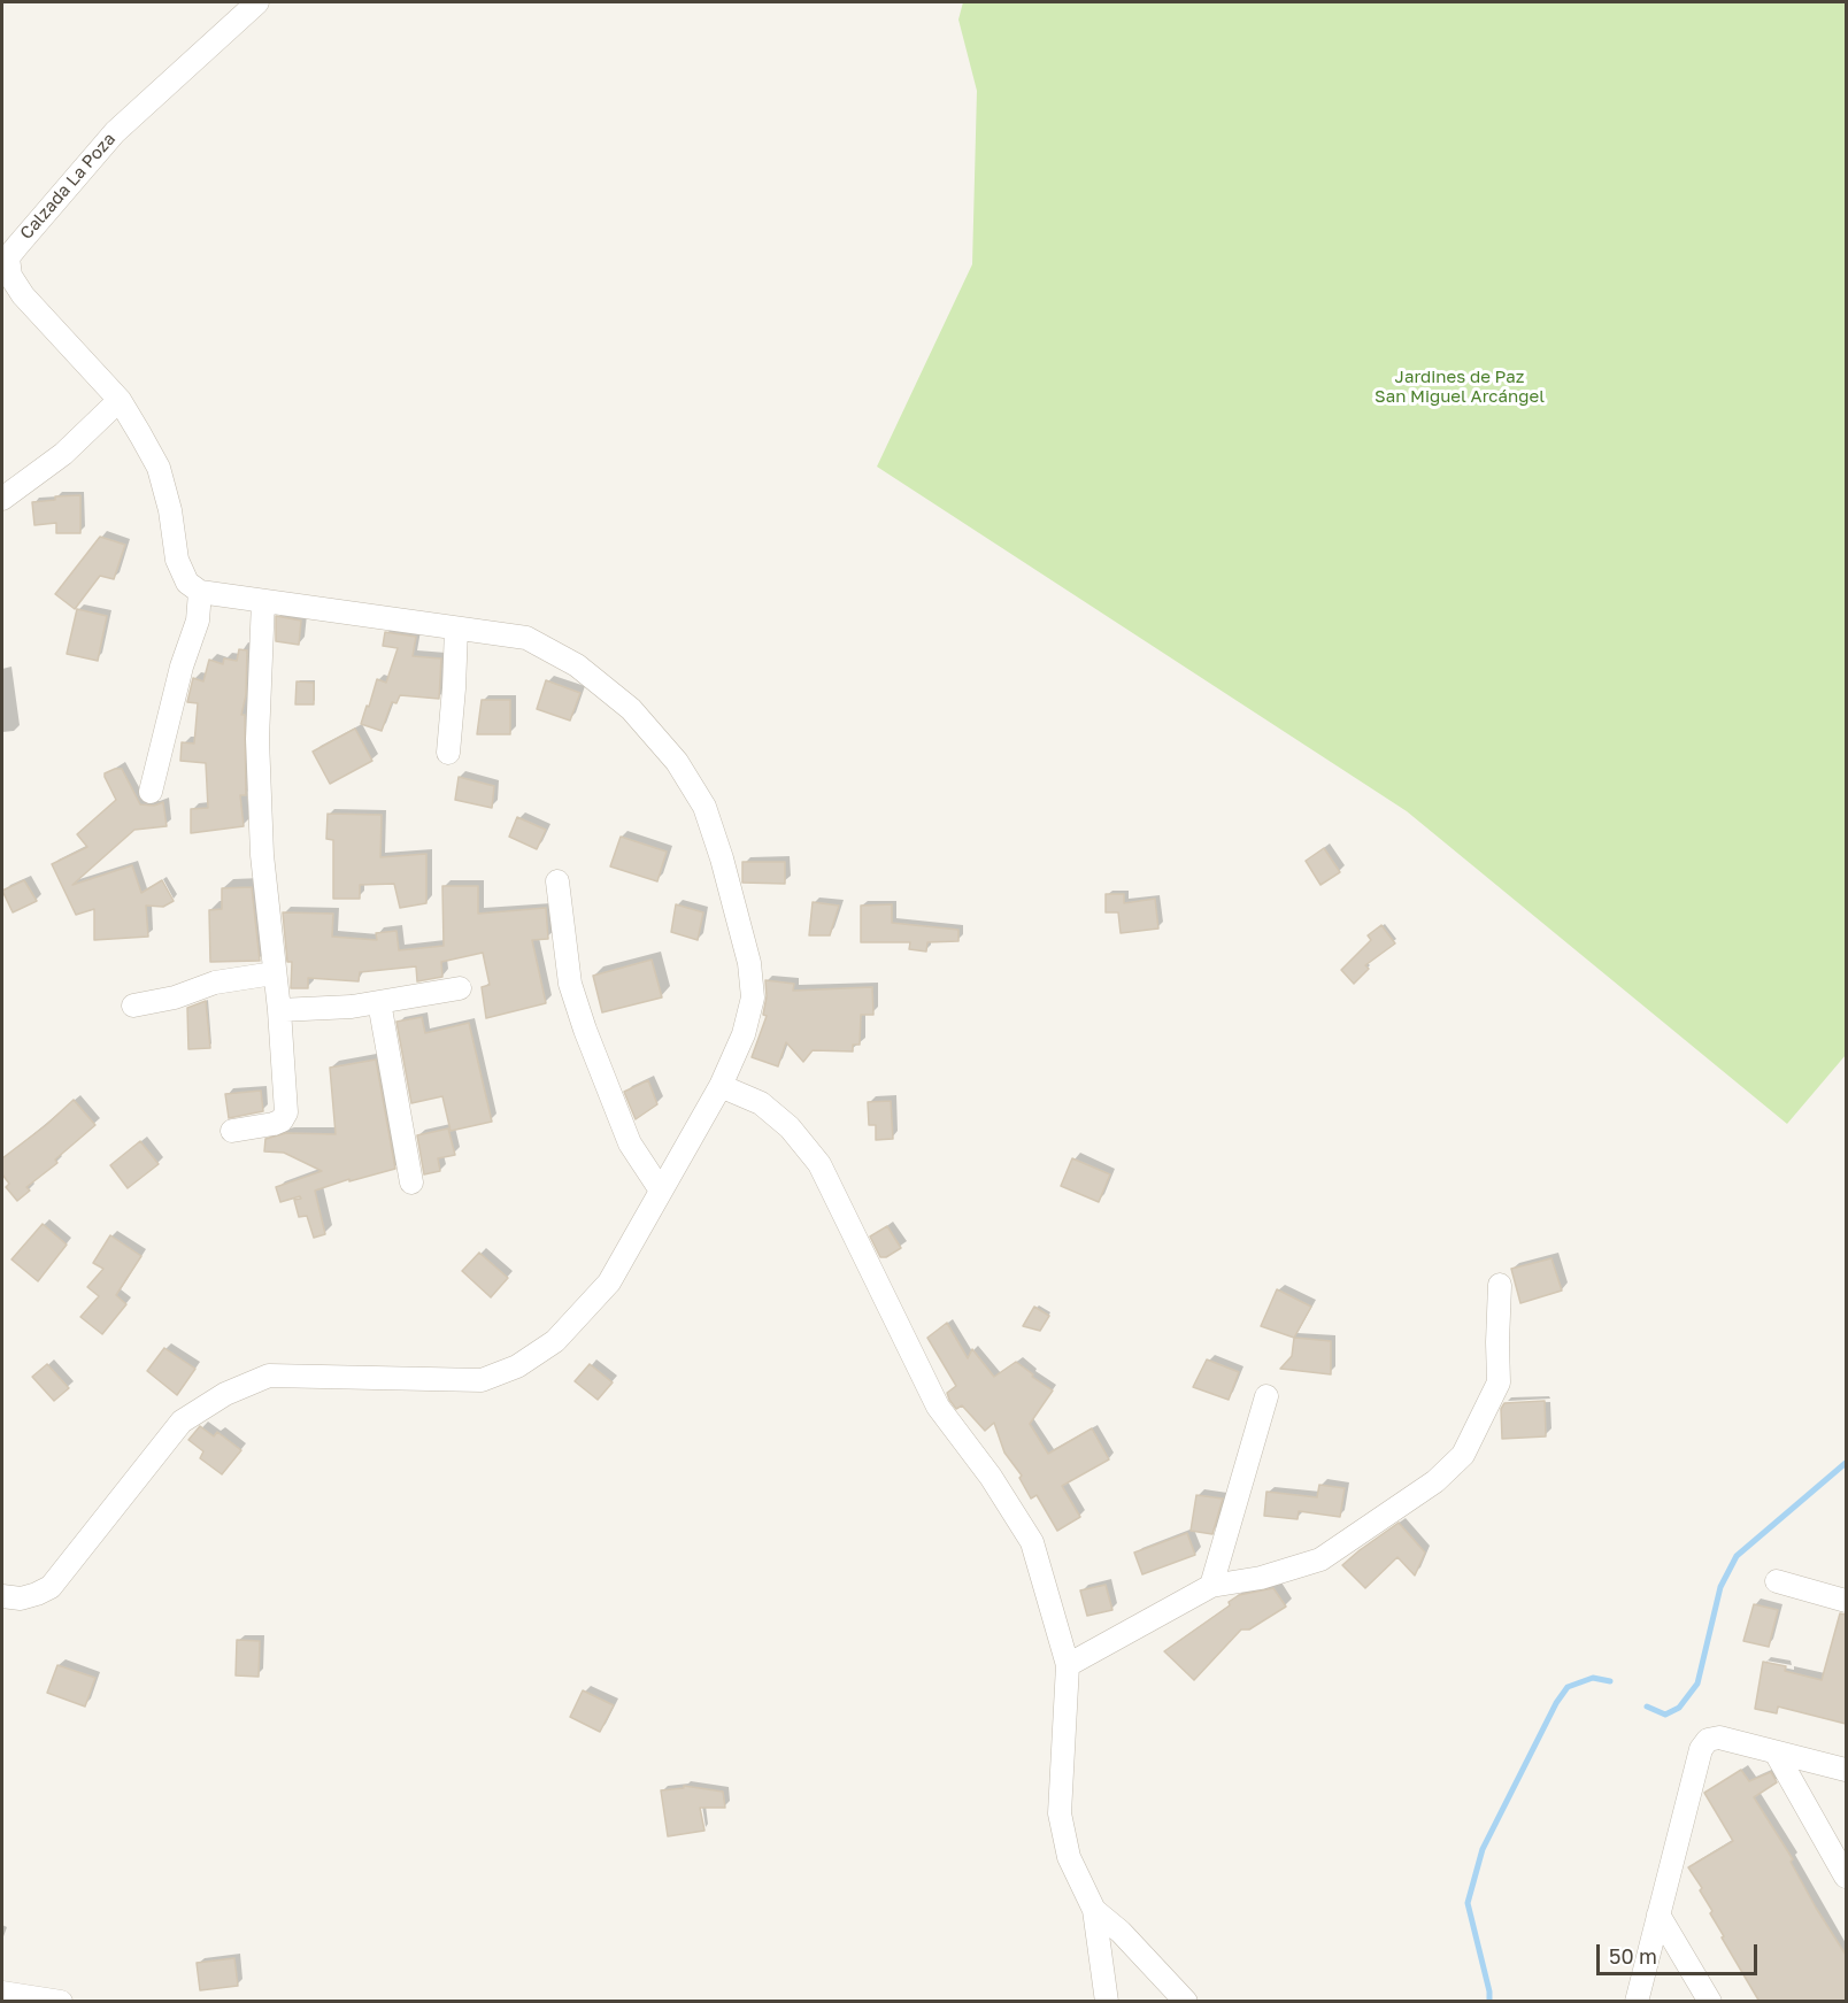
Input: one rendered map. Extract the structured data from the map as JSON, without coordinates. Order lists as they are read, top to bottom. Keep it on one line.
{"streets":{"street":["Calzada La Poza"]},"parks":["Jardines de Paz San Miguel Arcángel"],"scale_bar":"50 m"}
